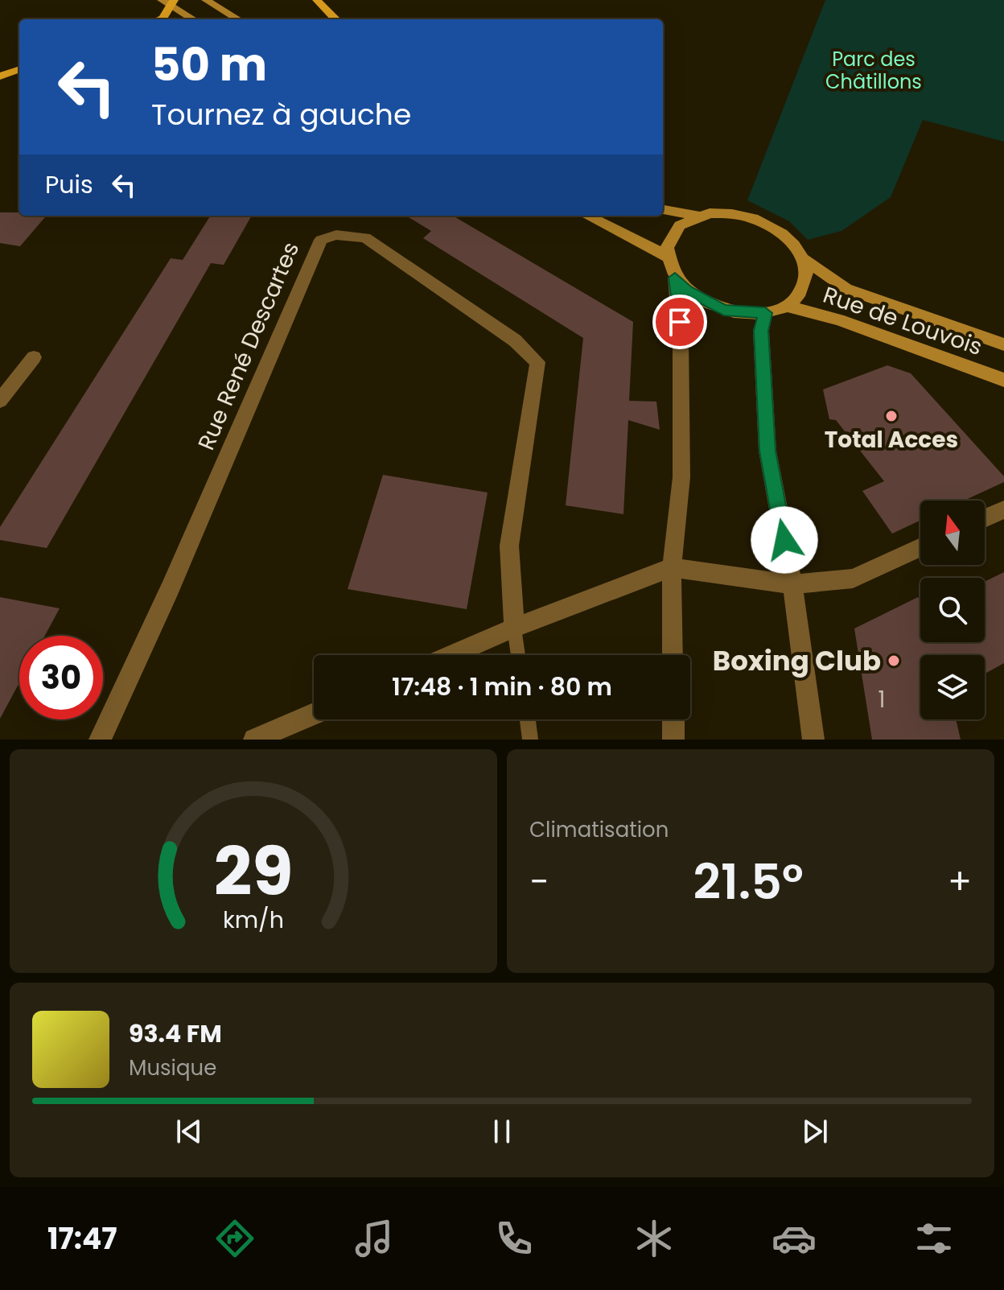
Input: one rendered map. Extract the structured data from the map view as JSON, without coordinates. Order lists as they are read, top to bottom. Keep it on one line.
{"streets":{"street":["Rue de Louvois","Rue René Descartes"]},"parks":["Parc des Châtillons"],"places":["Total Acces","Boxing Club"],"house_numbers":["1"],"north":"top","page":{"turn":["50 m","Tournez à gauche"],"then":"Puis","limit":"30","trip":"17:48 · 1 min · 80 m","tile":"Climatisation","heat":["−","21.5°","+"],"song":["93.4 FM","Musique"],"tabs":"17:47","gauge":["29","km/h"]}}
